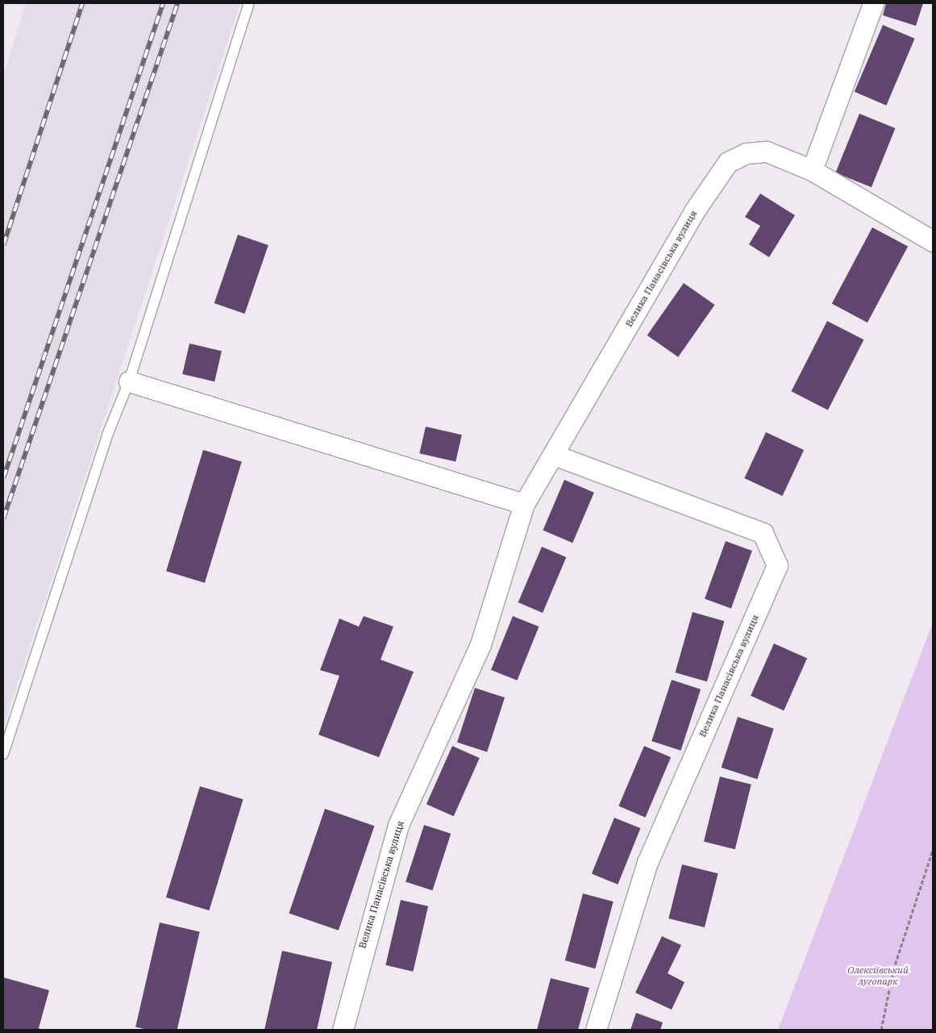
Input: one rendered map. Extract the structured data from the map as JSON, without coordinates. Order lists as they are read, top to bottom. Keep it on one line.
{"streets":{"street":["Велика Панасівська вулиця"]},"parks":["Олексіївський лугопарк"]}
